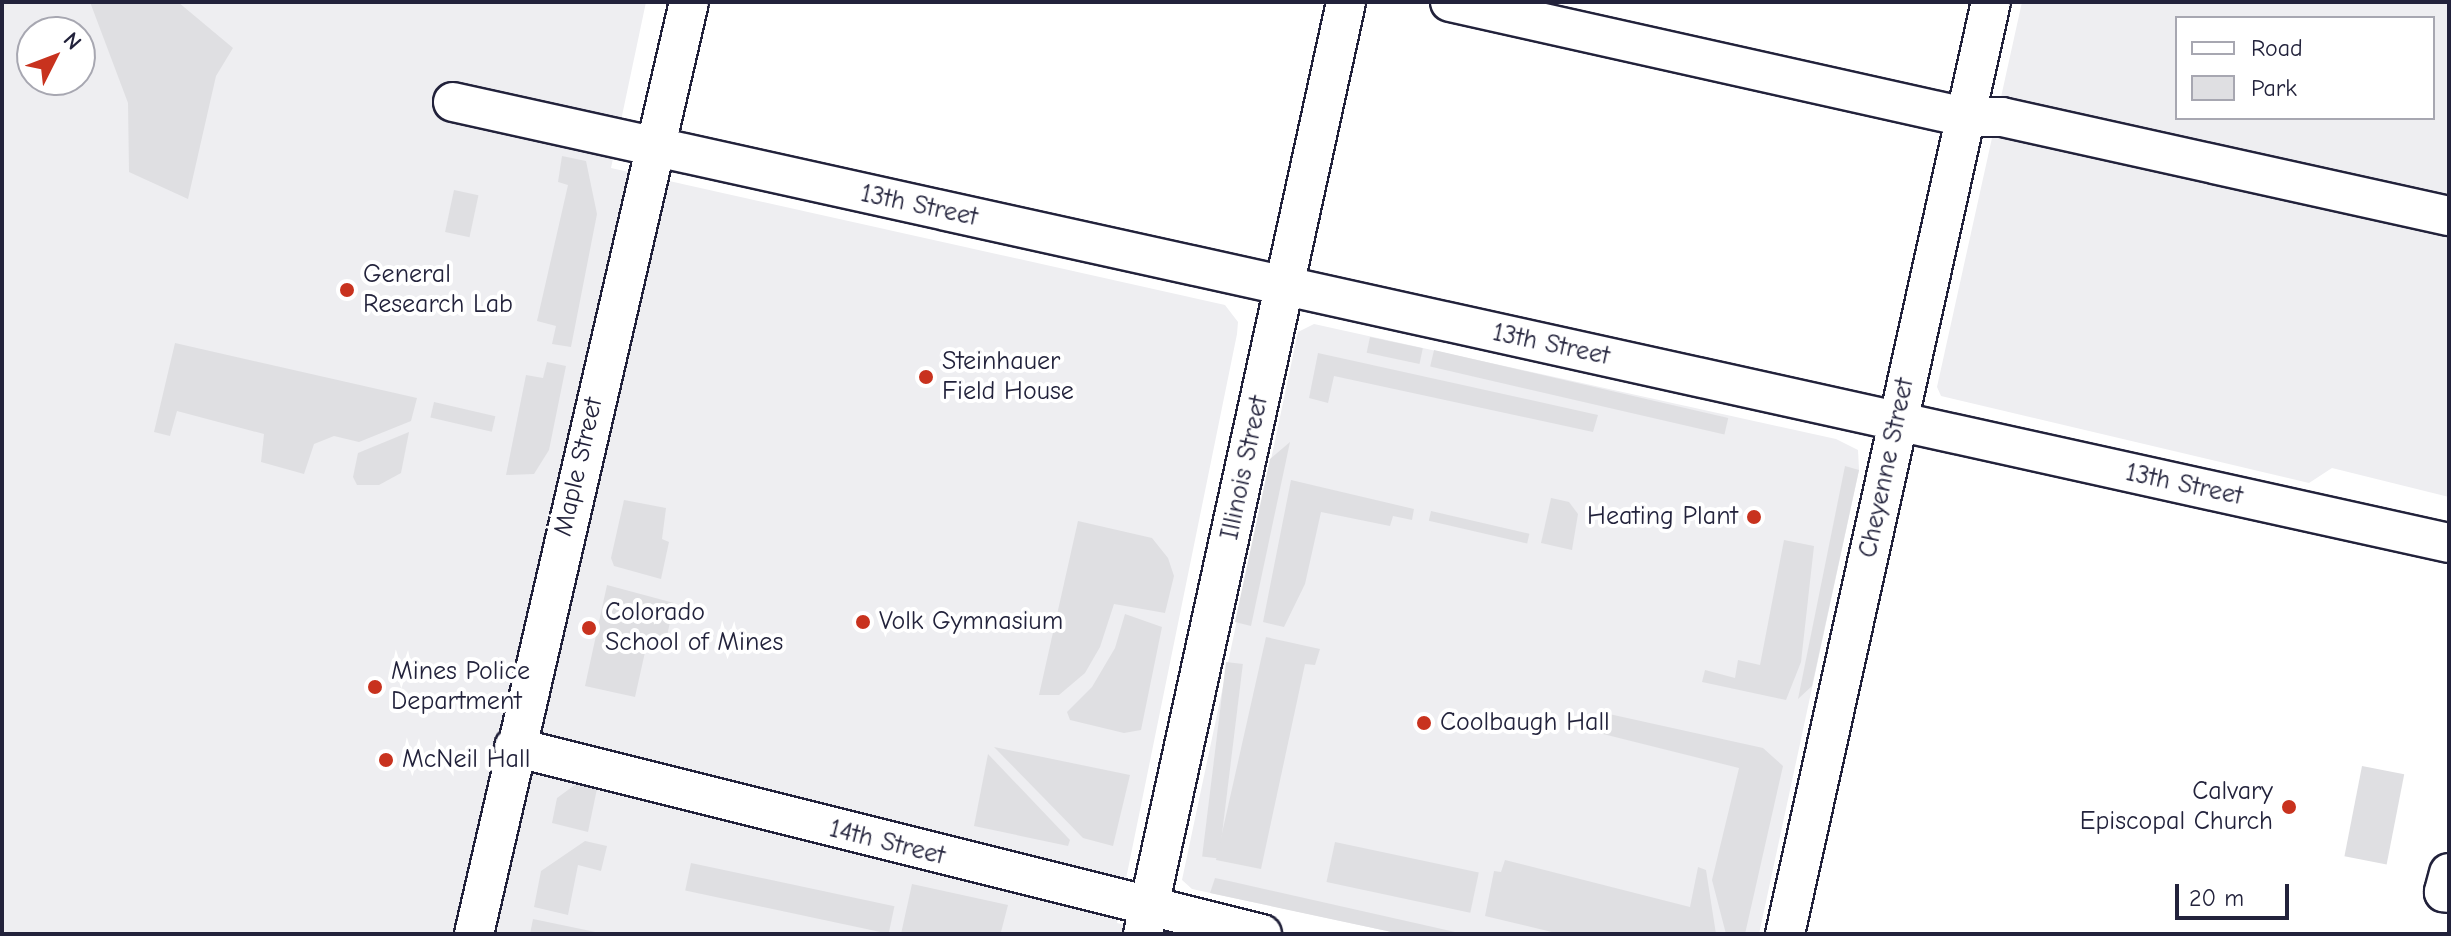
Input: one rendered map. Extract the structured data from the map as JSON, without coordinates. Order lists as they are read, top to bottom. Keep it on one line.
{"streets":{"street":["13th Street","Maple Street","Illinois Street","Cheyenne Street","14th Street"]},"crossings":[["13th Street","Maple Street"],["13th Street","Illinois Street"],["13th Street","Cheyenne Street"],["Maple Street","14th Street"],["Illinois Street","14th Street"]],"places":["General Research Lab","Steinhauer Field House","Heating Plant","Volk Gymnasium","Colorado School of Mines","Mines Police Department","Coolbaugh Hall","McNeil Hall","Calvary Episcopal Church"],"legend":["Road","Park"],"scale_bar":"20 m","north":"top right"}
